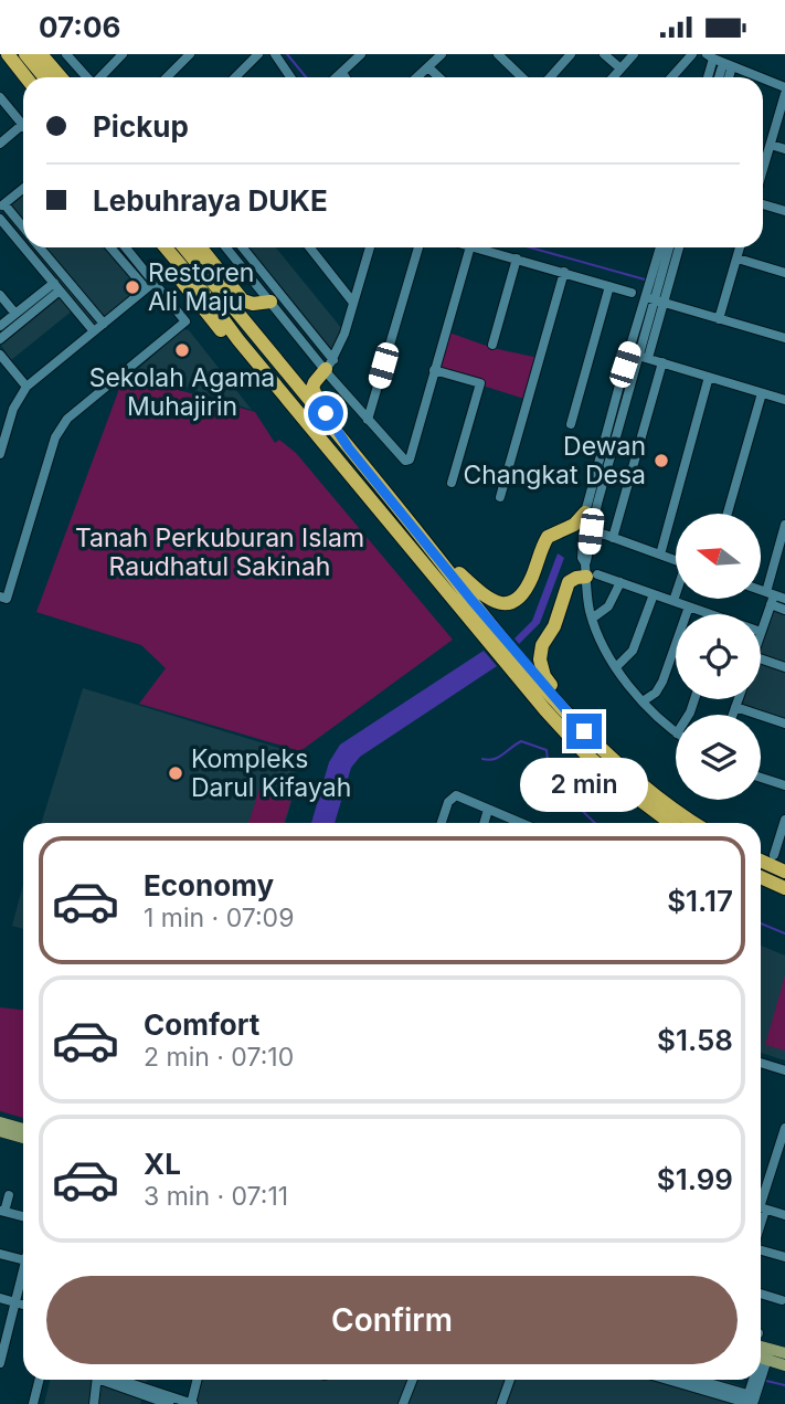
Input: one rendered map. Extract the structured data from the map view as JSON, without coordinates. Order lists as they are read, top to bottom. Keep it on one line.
{"parks":["Tanah Perkuburan Islam Raudhatul Sakinah"],"places":["Restoren Ali Maju","Sekolah Agama Muhajirin","Dewan Changkat Desa","Kompleks Darul Kifayah"],"north":"left","page":{"status":"07:06","banner":["Pickup","Lebuhraya DUKE"],"bubble":"2 min","list":[{"name":"Economy","note":"1 min · 07:09","value":"$1.17"},{"name":"Comfort","note":"2 min · 07:10","value":"$1.58"},{"name":"XL","note":"3 min · 07:11","value":"$1.99"}],"buttons":"Confirm"}}
